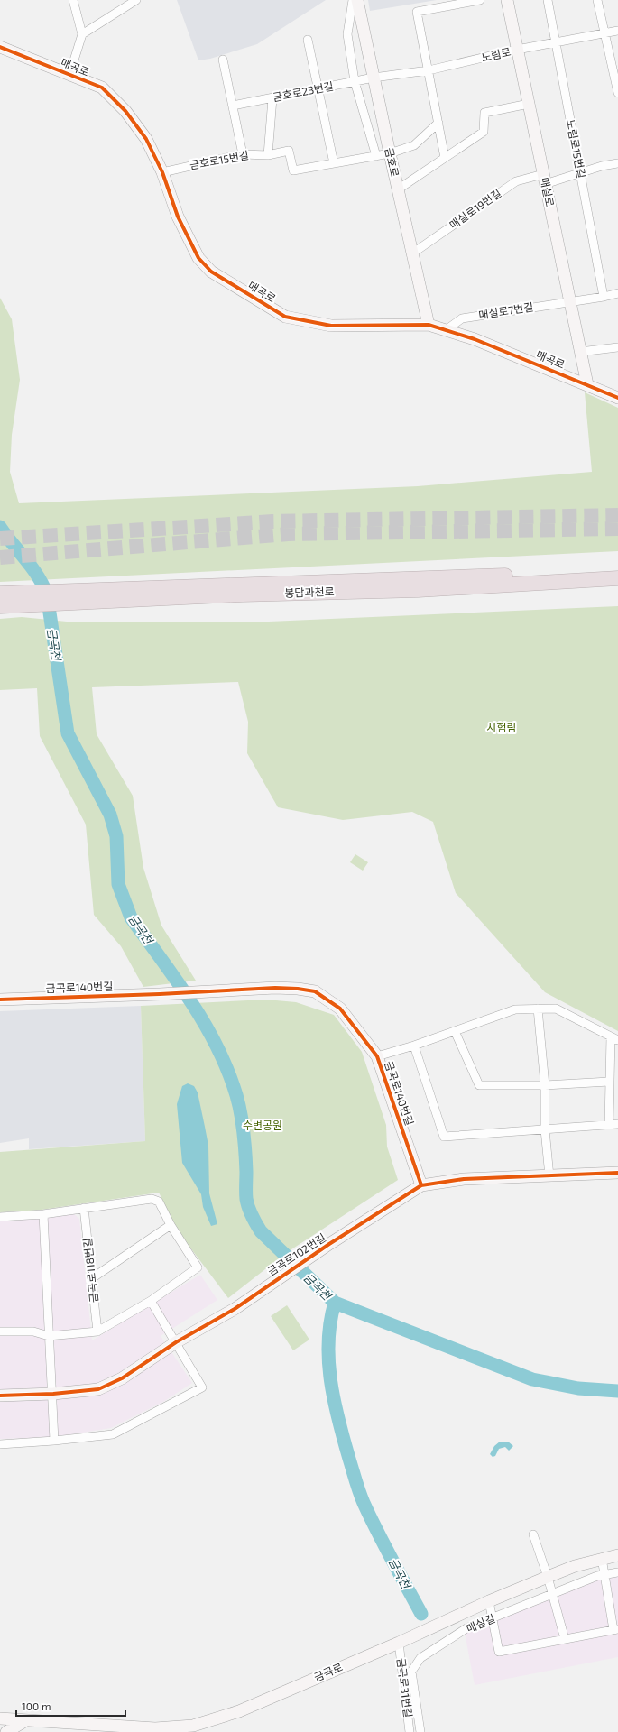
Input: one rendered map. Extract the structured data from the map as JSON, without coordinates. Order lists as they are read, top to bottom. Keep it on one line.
{"streets":{"highway":["봉담과천로"],"street":["노림로","매곡로","금호로23번길","노림로15번길","금호로15번길","금호로","매실로","매실로19번길","매실로7번길","금곡로140번길","금곡로102번길","금곡로118번길","매실길","금곡로","금곡로31번길"]},"crossings":[["노림로","금호로23번길"],["노림로","노림로15번길"],["노림로","금호로"],["노림로","매실로"],["매곡로","금호로15번길"],["매곡로","금호로"],["매곡로","매실로"],["매곡로","매실로7번길"],["금호로23번길","금호로"],["노림로15번길","매실로19번길"],["노림로15번길","매실로7번길"],["금호로15번길","금호로"],["금호로","매실로19번길"],["매실로","매실로19번길"],["매실로","매실로7번길"],["금곡로140번길","금곡로102번길"],["금곡로","금곡로31번길"]],"water":["금곡천"],"parks":["시험림","수변공원"],"scale_bar":"100 m"}
